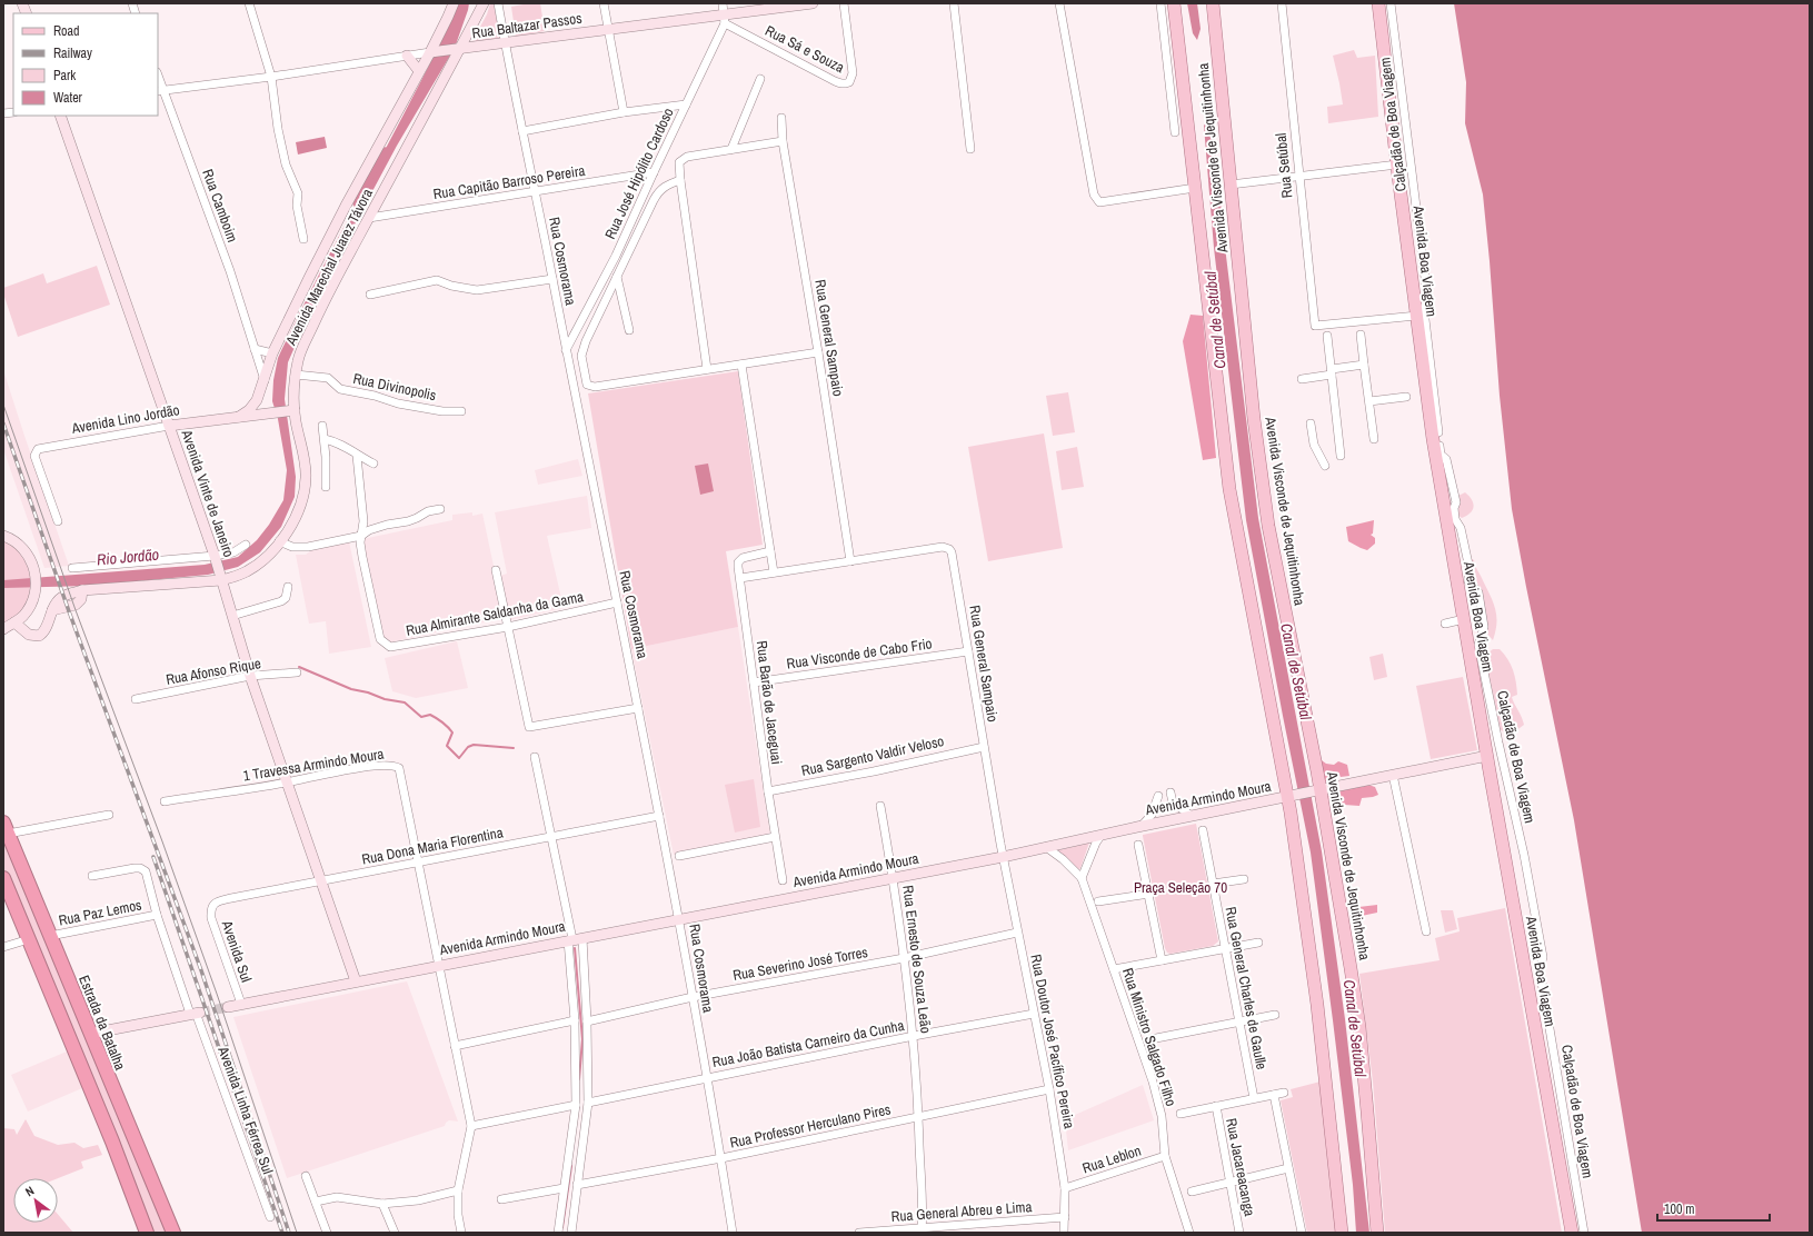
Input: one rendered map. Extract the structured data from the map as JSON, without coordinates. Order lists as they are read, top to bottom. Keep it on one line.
{"streets":{"highway":["Estrada da Batalha"],"main road":["Rua Baltazar Passos","Avenida Visconde de Jequitinhonha","Avenida Boa Viagem","Avenida Marechal Juarez Távora","Avenida Lino Jordão","Avenida Vinte de Janeiro","Avenida Armindo Moura"],"street":["Rua Sá e Souza","Calçadão de Boa Viagem","Rua Setúbal","Rua José Hipólito Cardoso","Rua Capitão Barroso Pereira","Rua Camboim","Rua Cosmorama","Rua General Sampaio","Rua Divinopolis","Rua Almirante Saldanha da Gama","Rua Visconde de Cabo Frio","Rua Afonso Rique","Rua Barão de Jaceguai","Rua Sargento Valdir Veloso","1 Travessa Armindo Moura","Rua Dona Maria Florentina","Rua Paz Lemos","Avenida Sul","Rua Ernesto de Souza Leão","Rua Severino José Torres","Rua General Charles de Gaulle","Rua Ministro Salgado Filho","Rua Doutor José Pacífico Pereira","Rua João Batista Carneiro da Cunha","Avenida Linha Férrea Sul","Rua Professor Herculano Pires","Rua Leblon","Rua Jacareacanga","Rua General Abreu e Lima"]},"crossings":[["Rua Baltazar Passos","Rua Sá e Souza"],["Rua Baltazar Passos","Rua José Hipólito Cardoso"],["Rua Baltazar Passos","Rua Camboim"],["Rua Baltazar Passos","Rua Cosmorama"],["Rua Baltazar Passos","Avenida Marechal Juarez Távora"],["Rua Sá e Souza","Rua José Hipólito Cardoso"],["Avenida Visconde de Jequitinhonha","Avenida Armindo Moura"],["Rua Setúbal","Avenida Boa Viagem"],["Rua José Hipólito Cardoso","Rua Capitão Barroso Pereira"],["Rua José Hipólito Cardoso","Rua Cosmorama"],["Rua Capitão Barroso Pereira","Rua Cosmorama"],["Rua Capitão Barroso Pereira","Avenida Marechal Juarez Távora"],["Rua Camboim","Avenida Marechal Juarez Távora"],["Rua Cosmorama","Rua Almirante Saldanha da Gama"],["Rua Cosmorama","Avenida Armindo Moura"],["Rua Cosmorama","Rua Dona Maria Florentina"],["Rua Cosmorama","Rua Severino José Torres"],["Rua Cosmorama","Rua João Batista Carneiro da Cunha"],["Rua Cosmorama","Rua Professor Herculano Pires"],["Avenida Boa Viagem","Avenida Armindo Moura"],["Avenida Marechal Juarez Távora","Rua Divinopolis"],["Avenida Marechal Juarez Távora","Avenida Lino Jordão"],["Avenida Marechal Juarez Távora","Avenida Vinte de Janeiro"],["Rua General Sampaio","Rua Visconde de Cabo Frio"],["Rua General Sampaio","Rua Barão de Jaceguai"],["Rua General Sampaio","Rua Sargento Valdir Veloso"],["Rua General Sampaio","Avenida Armindo Moura"],["Rua General Sampaio","Rua Doutor José Pacífico Pereira"],["Avenida Lino Jordão","Avenida Vinte de Janeiro"],["Avenida Vinte de Janeiro","Rua Afonso Rique"],["Avenida Vinte de Janeiro","1 Travessa Armindo Moura"],["Avenida Vinte de Janeiro","Avenida Armindo Moura"],["Avenida Vinte de Janeiro","Rua Dona Maria Florentina"],["Rua Visconde de Cabo Frio","Rua Barão de Jaceguai"],["Rua Barão de Jaceguai","Rua Sargento Valdir Veloso"],["1 Travessa Armindo Moura","Avenida Armindo Moura"],["1 Travessa Armindo Moura","Rua Dona Maria Florentina"],["Avenida Armindo Moura","Avenida Sul"],["Avenida Armindo Moura","Rua Ernesto de Souza Leão"],["Avenida Armindo Moura","Rua Ministro Salgado Filho"],["Avenida Armindo Moura","Rua Doutor José Pacífico Pereira"],["Rua Dona Maria Florentina","Avenida Sul"],["Rua Paz Lemos","Estrada da Batalha"],["Rua Paz Lemos","Avenida Linha Férrea Sul"],["Rua Ernesto de Souza Leão","Rua Severino José Torres"],["Rua Ernesto de Souza Leão","Rua João Batista Carneiro da Cunha"],["Rua Ernesto de Souza Leão","Rua Professor Herculano Pires"],["Rua Ernesto de Souza Leão","Rua General Abreu e Lima"],["Rua Severino José Torres","Rua Doutor José Pacífico Pereira"],["Rua Ministro Salgado Filho","Rua Leblon"],["Rua Doutor José Pacífico Pereira","Rua João Batista Carneiro da Cunha"],["Rua Doutor José Pacífico Pereira","Rua Professor Herculano Pires"],["Rua Doutor José Pacífico Pereira","Rua Leblon"],["Rua Doutor José Pacífico Pereira","Rua General Abreu e Lima"]],"water":["Canal de Setúbal","Rio Jordão"],"parks":["Praça Seleção 70"],"legend":["Road","Railway","Park","Water"],"scale_bar":"100 m","north":"top left"}
